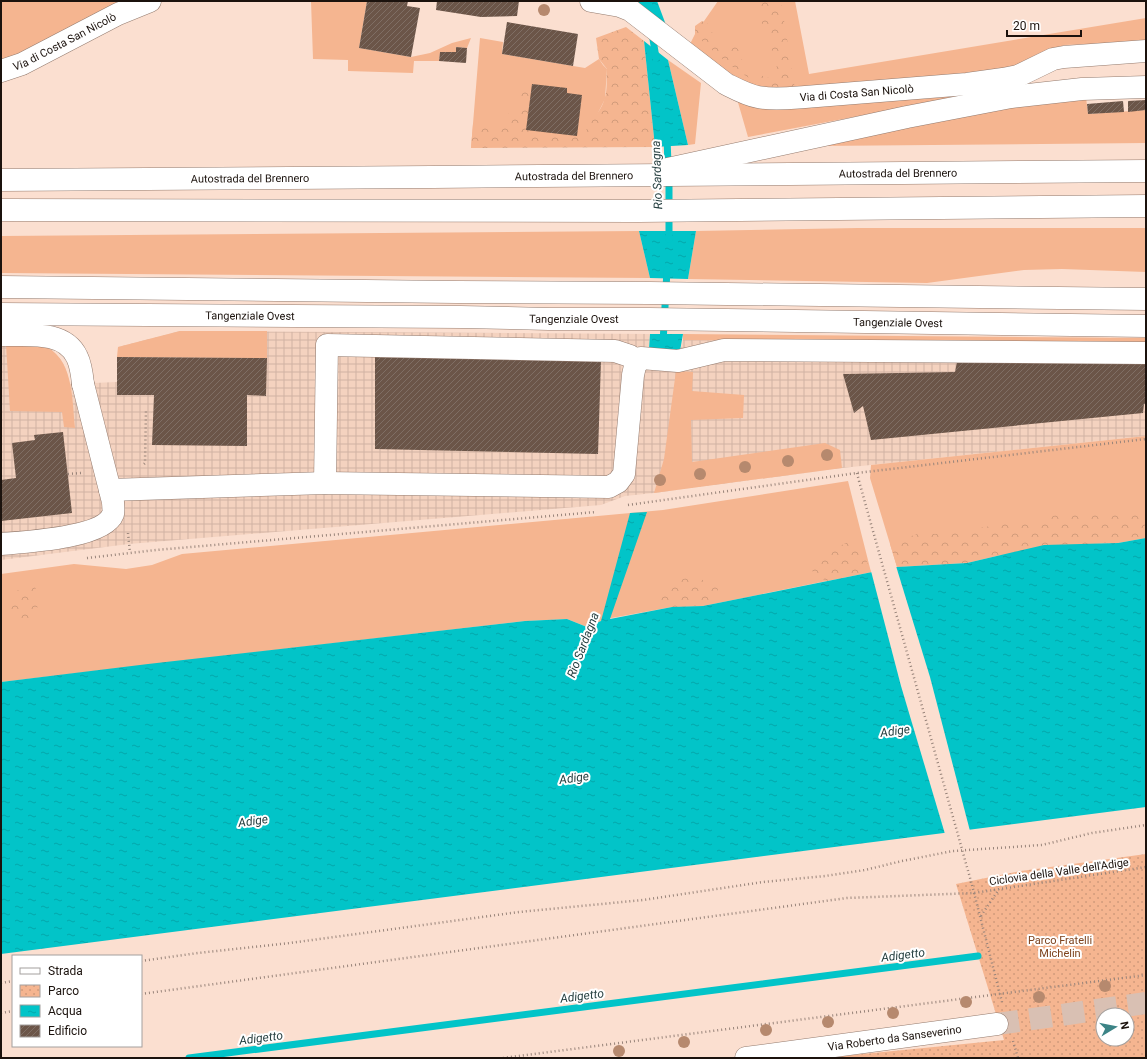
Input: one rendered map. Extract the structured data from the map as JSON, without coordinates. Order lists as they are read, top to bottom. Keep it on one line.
{"streets":{"main road":["Via di Costa San Nicolò","Autostrada del Brennero","Tangenziale Ovest","Via Roberto da Sanseverino"],"path":["Ciclovia della Valle dell'Adige"]},"water":["Rio Sardagna","Adige","Adigetto"],"parks":["Parco Fratelli Michelin"],"legend":["Strada","Parco","Acqua","Edificio"],"scale_bar":"20 m","north":"right"}
